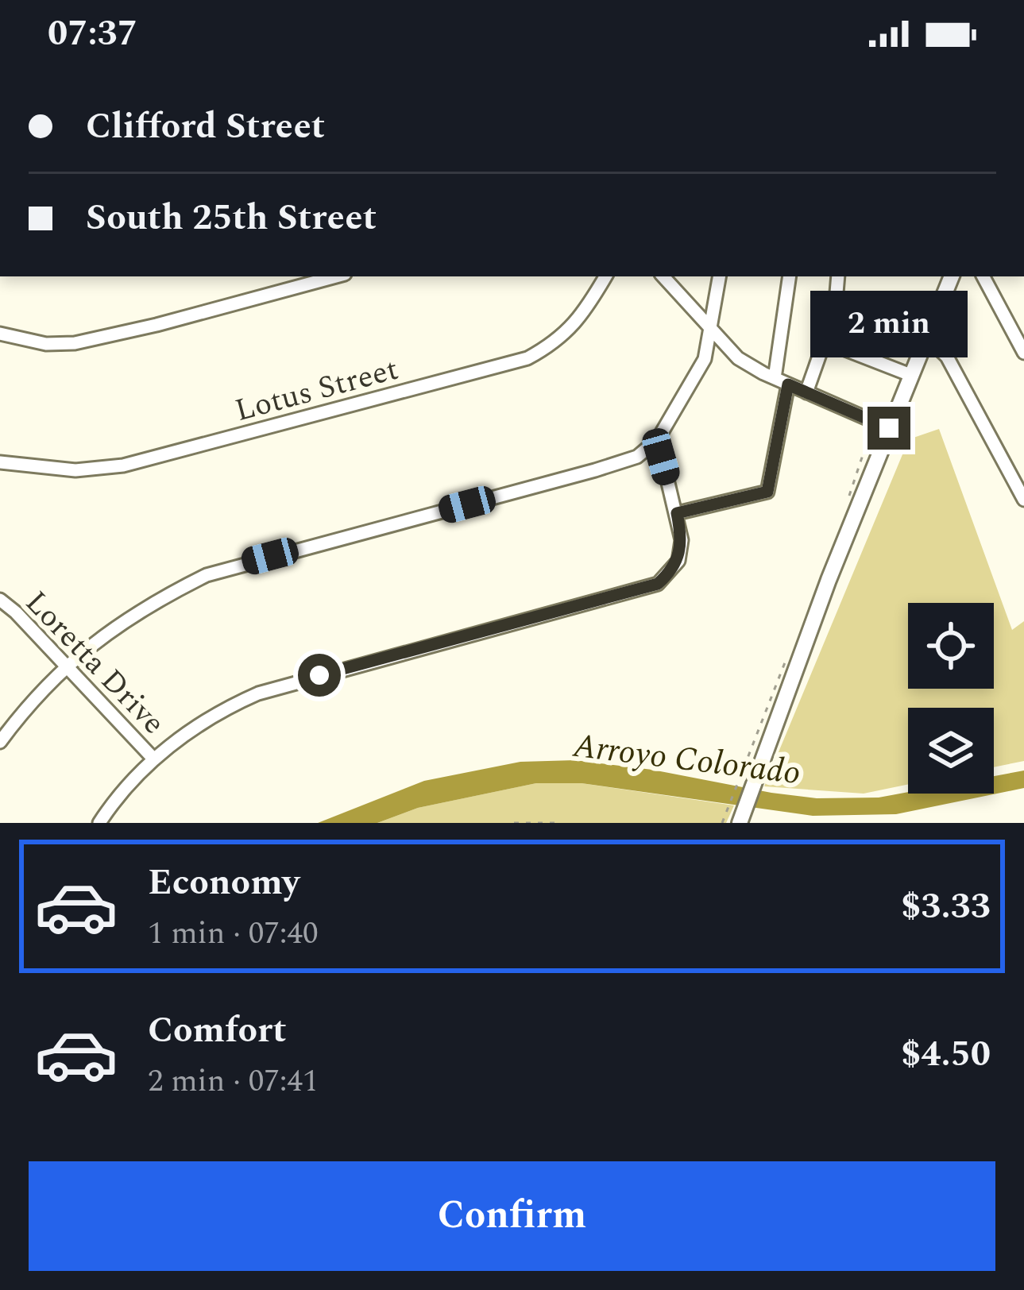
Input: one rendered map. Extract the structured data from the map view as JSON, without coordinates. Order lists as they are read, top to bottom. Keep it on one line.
{"streets":{"street":["Lotus Street","Loretta Drive"]},"water":["Arroyo Colorado"],"page":{"status":"07:37","banner":["Clifford Street","South 25th Street"],"bubble":"2 min","list":[{"name":"Economy","note":"1 min · 07:40","value":"$3.33"},{"name":"Comfort","note":"2 min · 07:41","value":"$4.50"}],"buttons":"Confirm"}}
